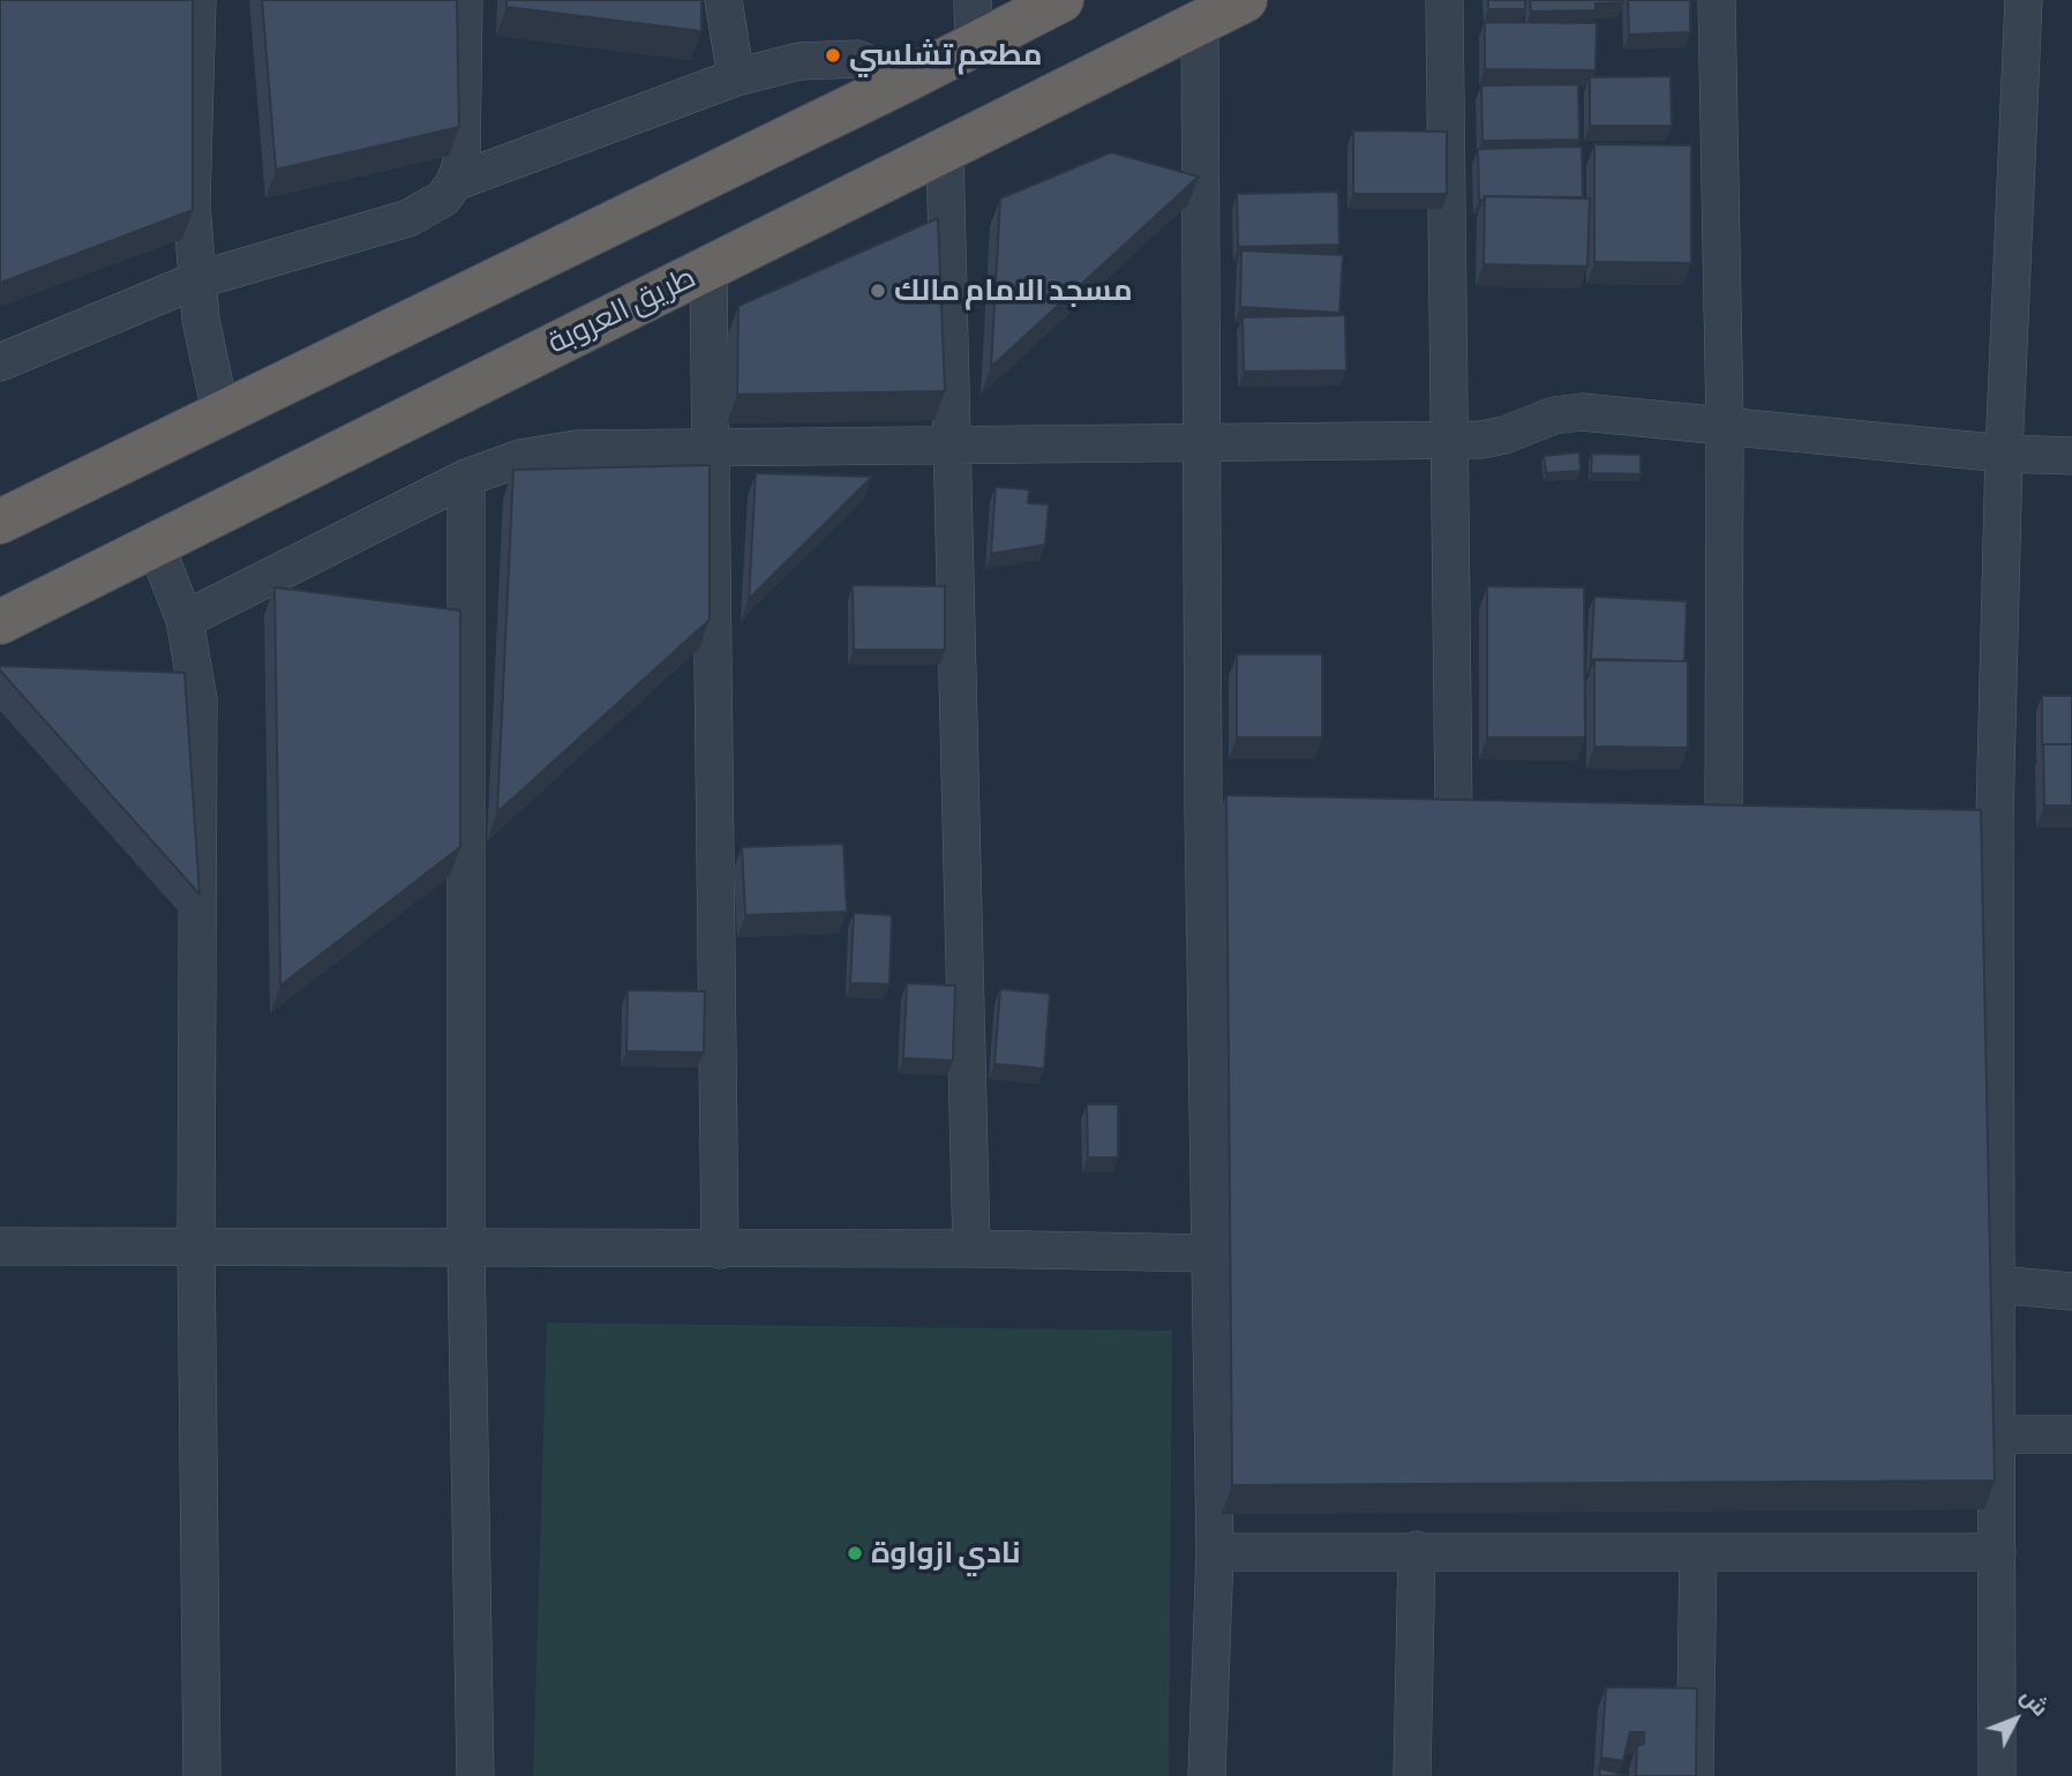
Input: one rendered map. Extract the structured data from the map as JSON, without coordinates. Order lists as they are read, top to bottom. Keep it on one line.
{"streets":{"highway":["طريق العروبة"]},"places":["مطعم تشلسي","مسجد الامام مالك","نادي ازواوة"],"north":"top right"}
